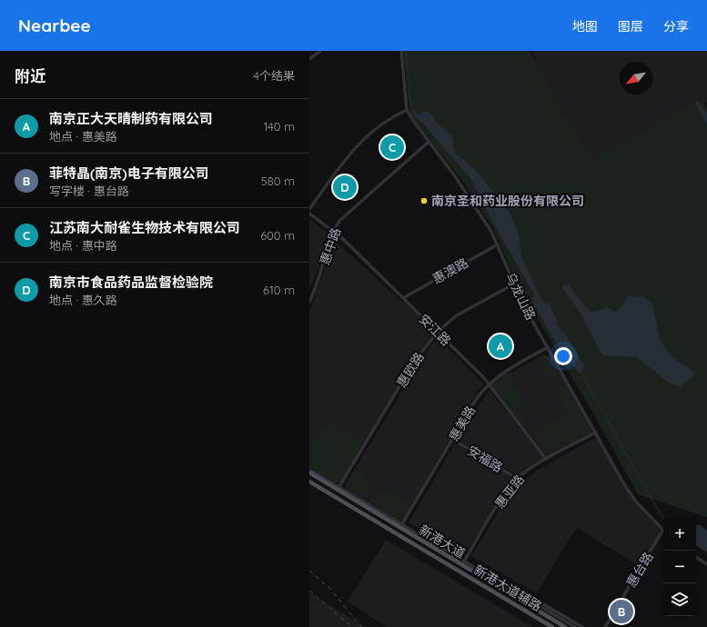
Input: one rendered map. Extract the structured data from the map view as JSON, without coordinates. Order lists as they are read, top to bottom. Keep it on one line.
{"streets":{"main road":["新港大道"],"street":["惠中路","惠澳路","乌龙山路","安江路","惠欧路","惠美路","安福路","惠亚路","惠台路","新港大道辅路"]},"crossings":[["惠中路","乌龙山路"],["惠中路","安江路"],["惠澳路","乌龙山路"],["惠澳路","安江路"],["乌龙山路","惠欧路"],["乌龙山路","惠美路"],["乌龙山路","惠亚路"],["乌龙山路","惠台路"],["安江路","惠欧路"],["安江路","惠美路"],["安江路","惠亚路"],["惠欧路","新港大道辅路"],["惠美路","安福路"],["惠美路","新港大道辅路"],["安福路","惠亚路"],["惠亚路","新港大道辅路"]],"places":["南京圣和药业股份有限公司"],"north":"bottom left","page":{"header":"Nearbee","nav":["地图","图层","分享"],"heading":["附近","4个结果"],"list":[{"mark":"A","name":"南京正大天晴制药有限公司","note":"地点 · 惠美路","value":"140 m"},{"mark":"B","name":"菲特晶(南京)电子有限公司","note":"写字楼 · 惠台路","value":"580 m"},{"mark":"C","name":"江苏南大耐雀生物技术有限公司","note":"地点 · 惠中路","value":"600 m"},{"mark":"D","name":"南京市食品药品监督检验院","note":"地点 · 惠久路","value":"610 m"}],"pins":["C","D","A","B"],"map_buttons":["+","−"]}}
